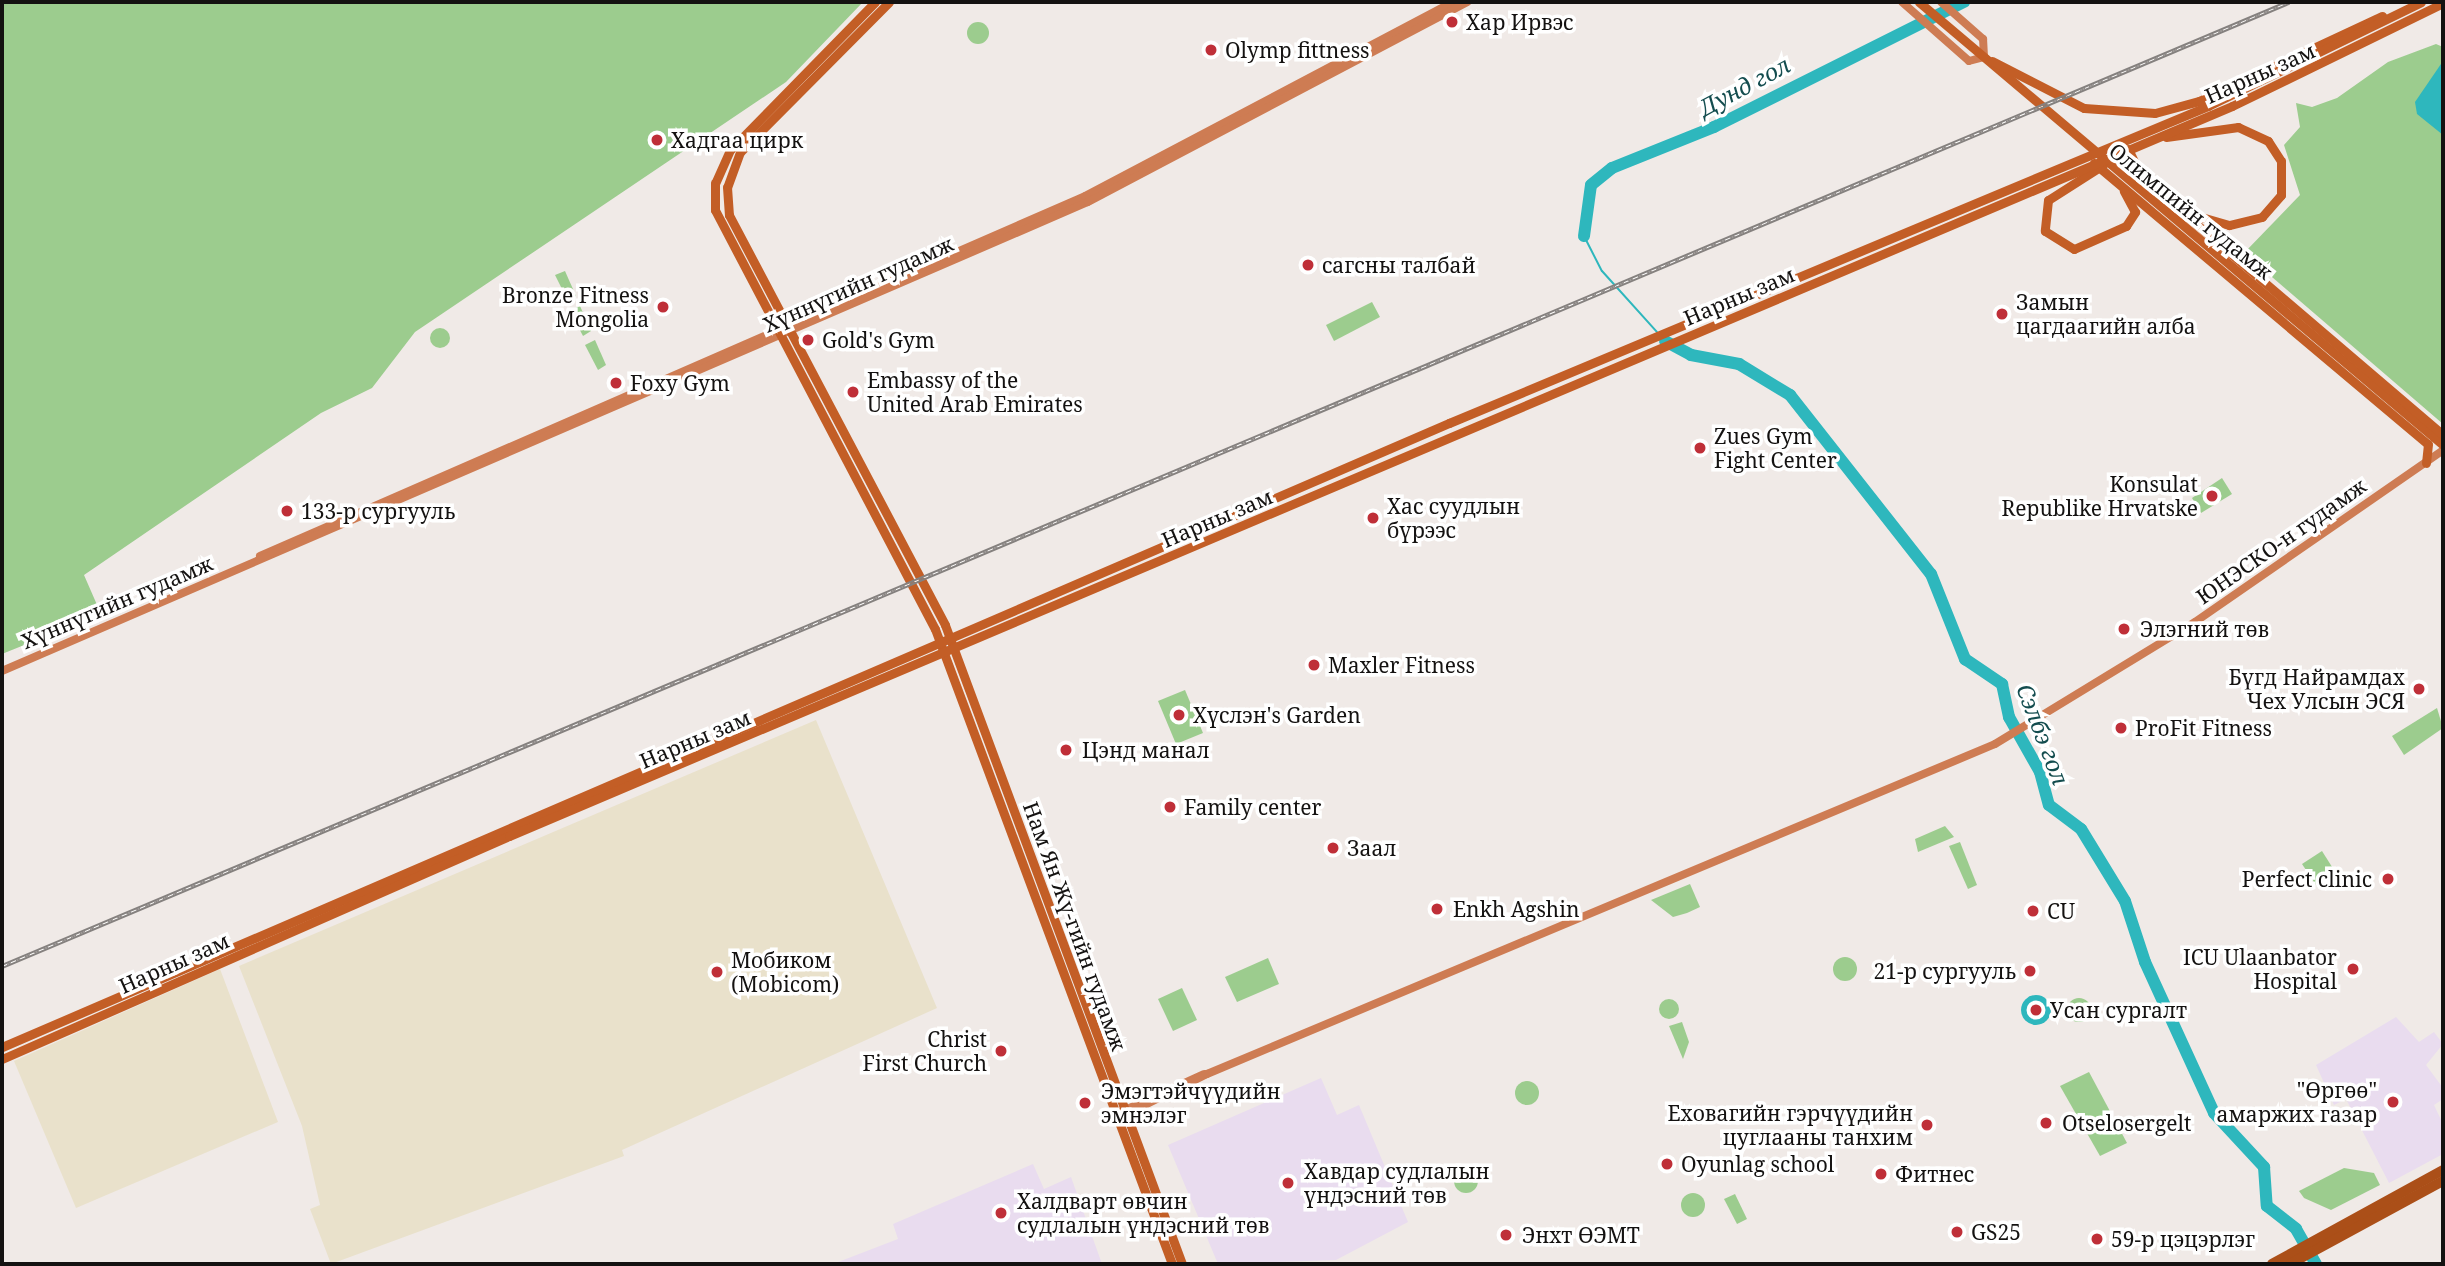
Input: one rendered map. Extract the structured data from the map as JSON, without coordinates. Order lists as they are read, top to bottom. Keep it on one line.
{"streets":{"main road":["Нарны зам","Олимпийн гудамж","Хүннүгийн гудамж","ЮНЭСКО-н гудамж","Нам Ян Жү-гийн гудамж"]},"crossings":[["Нарны зам","Нам Ян Жү-гийн гудамж"],["Олимпийн гудамж","ЮНЭСКО-н гудамж"],["Хүннүгийн гудамж","Нам Ян Жү-гийн гудамж"],["ЮНЭСКО-н гудамж","Нам Ян Жү-гийн гудамж"]],"water":["Дунд гол","Сэлбэ гол"],"places":["Хар Ирвэс","Olymp fittness","Хадгаа цирк","сагсны талбай","Bronze Fitness Mongolia","Замын цагдаагийн алба","Gold's Gym","Foxy Gym","Embassy of the United Arab Emirates","Zues Gym Fight Center","Konsulat Republike Hrvatske","133-р сургууль","Хас суудлын бүрээс","Элэгний төв","Maxler Fitness","Бүгд Найрамдах Чех Улсын ЭСЯ","Хүслэн's Garden","ProFit Fitness","Цэнд манал","Family center","Заал","Perfect clinic","Enkh Agshin","CU","ICU Ulaanbator Hospital","21-р сургууль","Мобиком (Mobicom)","Усан сургалт","Christ First Church","\"Өргөө\" амаржих газар","Эмэгтэйчүүдийн эмнэлэг","Otselosergelt","Еховагийн гэрчүүдийн цуглааны танхим","Oyunlag school","Фитнес","Хавдар судлалын үндэсний төв","Халдварт өвчин судлалын үндэсний төв","GS25","Энхт ӨЭМТ","59-р цэцэрлэг"]}
